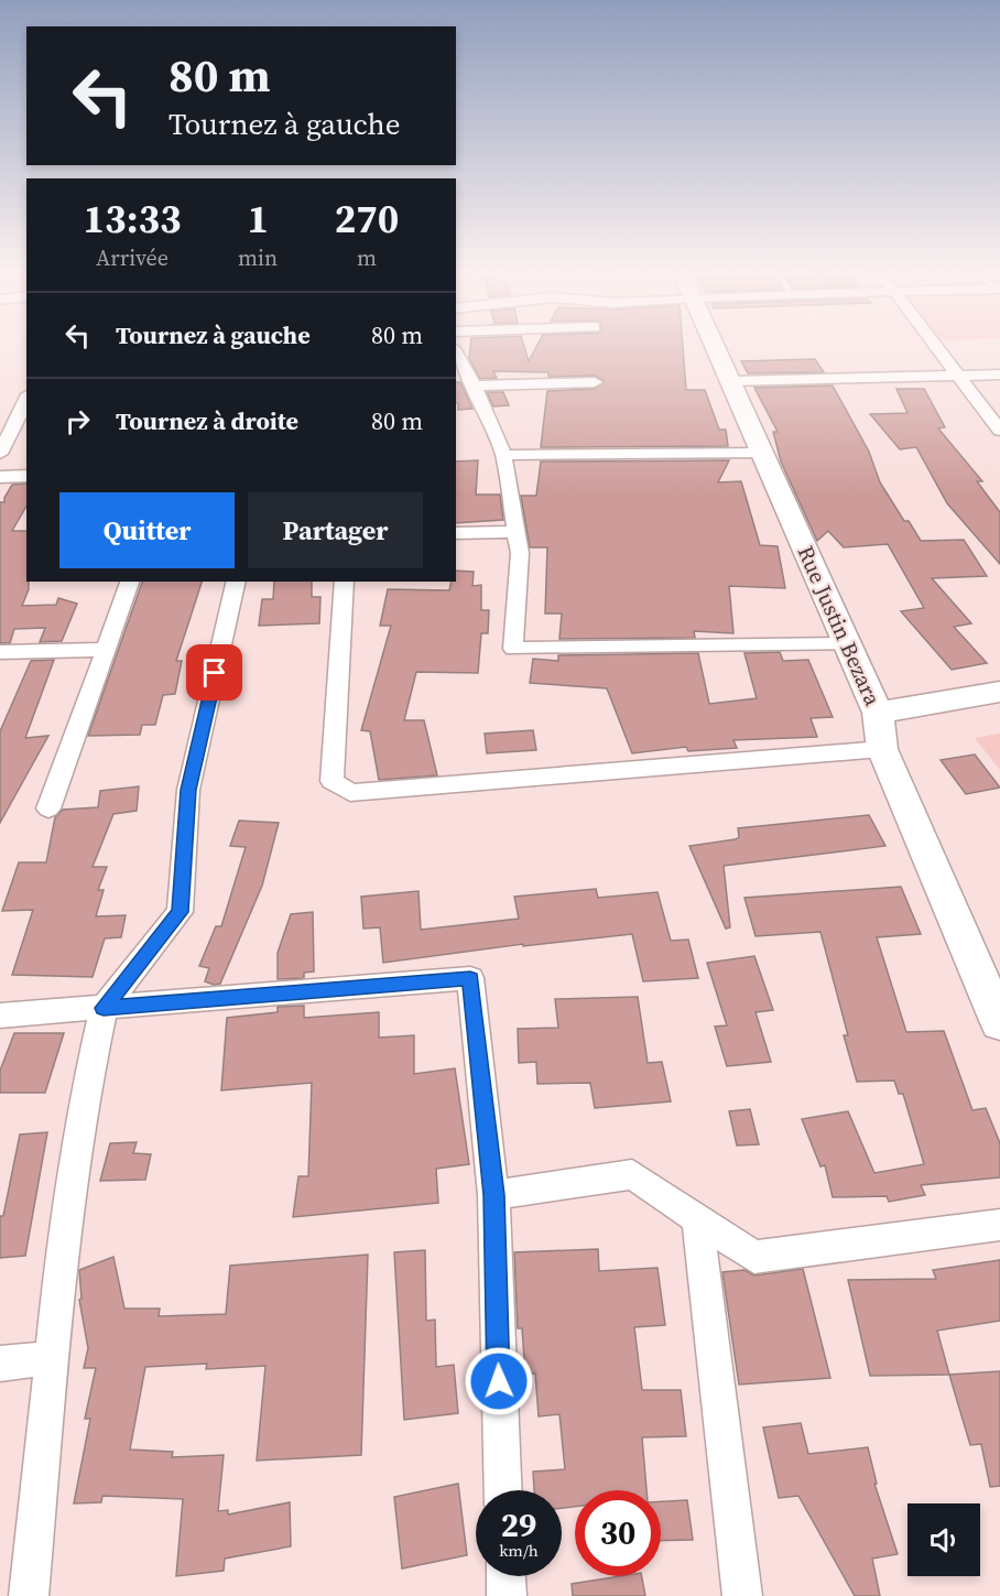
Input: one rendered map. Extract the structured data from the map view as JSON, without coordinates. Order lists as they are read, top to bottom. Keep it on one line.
{"streets":{"main road":["Rue Justin Bezara"]},"page":{"turn":["80 m","Tournez à gauche"],"eta":["13:33","Arrivée","1","min","270","m"],"list":[{"name":"Tournez à gauche","value":"80 m"},{"name":"Tournez à droite","value":"80 m"}],"buttons":["Quitter","Partager"],"speed":"29 km/h","limit":"30"}}
